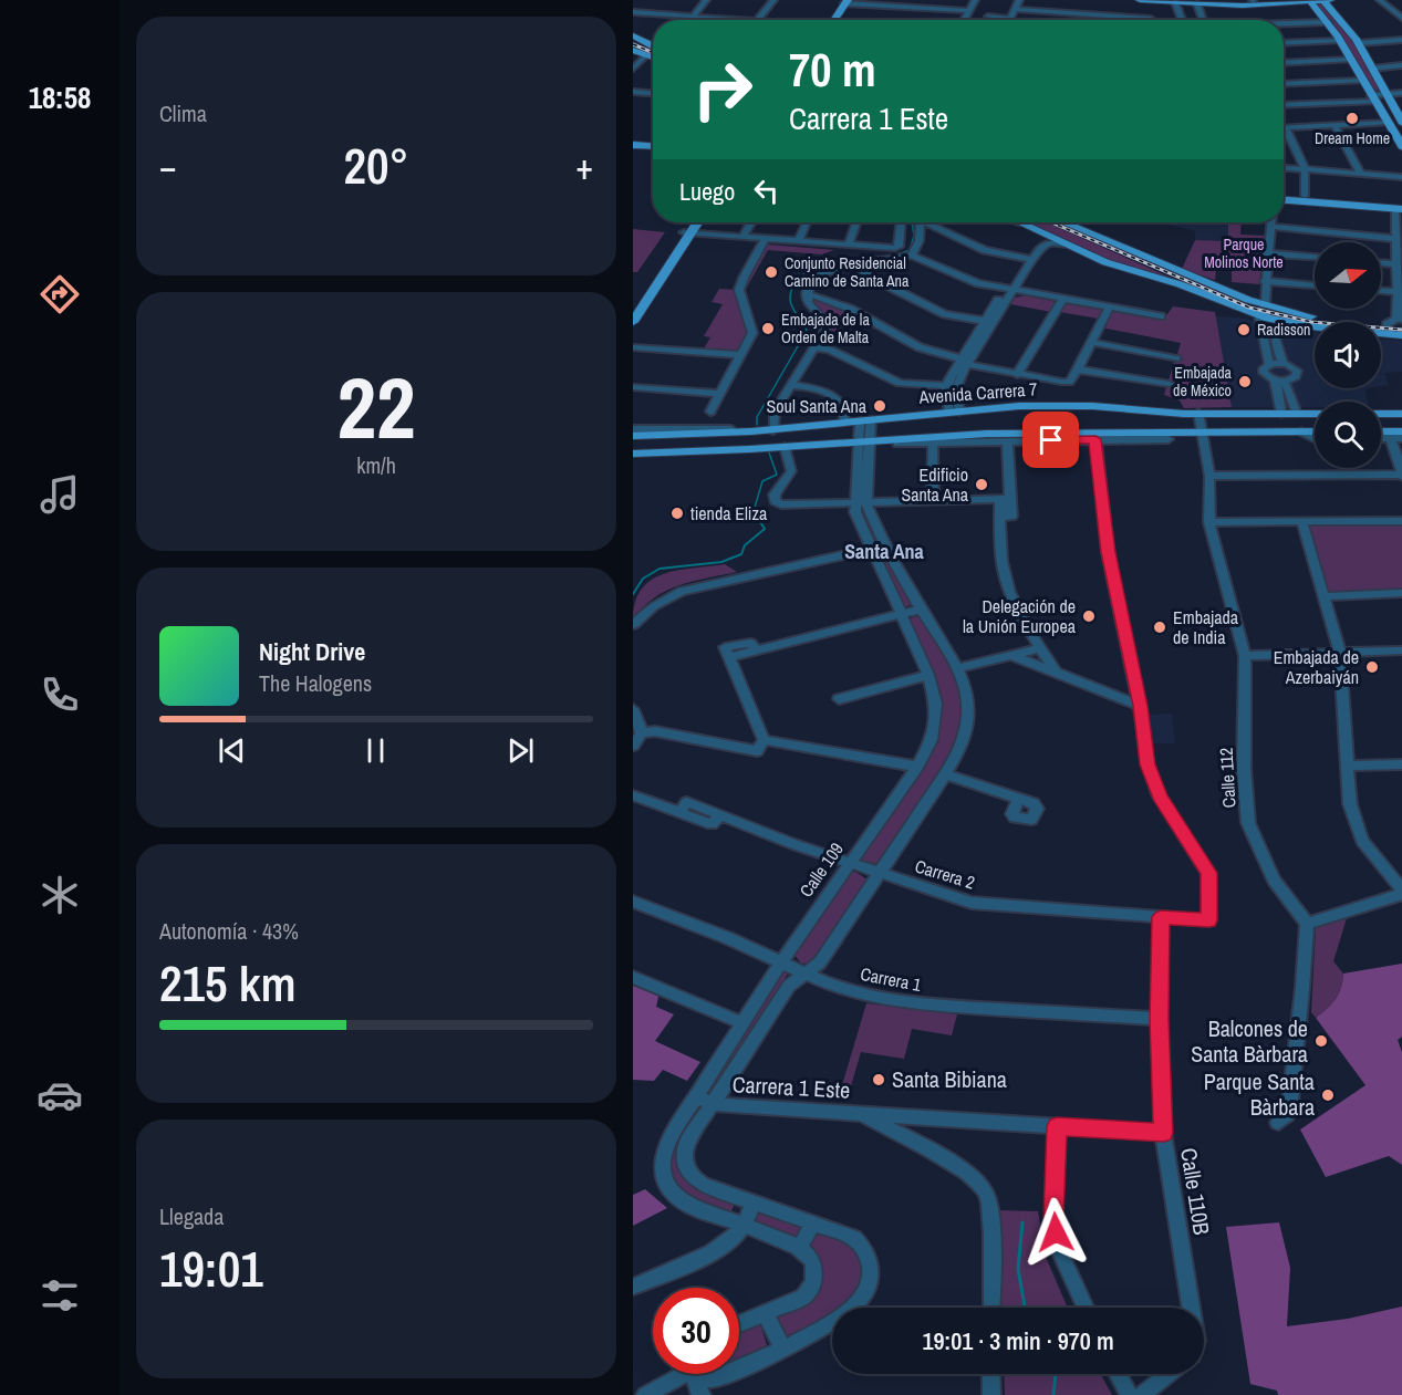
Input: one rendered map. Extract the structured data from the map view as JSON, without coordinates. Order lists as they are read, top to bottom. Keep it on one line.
{"streets":{"main road":["Avenida Carrera 7"],"street":["Calle 112","Calle 109","Carrera 2","Carrera 1","Carrera 1 Este","Calle 110B"]},"crossings":[["Avenida Carrera 7","Calle 112"],["Avenida Carrera 7","Calle 109"],["Calle 109","Carrera 2"],["Calle 109","Carrera 1"],["Calle 109","Carrera 1 Este"],["Carrera 2","Calle 110B"],["Carrera 1","Calle 110B"],["Carrera 1 Este","Calle 110B"]],"districts":["Santa Ana"],"parks":["Parque Molinos Norte"],"places":["Dream Home","Conjunto Residencial Camino de Santa Ana","Embajada de la Orden de Malta","Radisson","Embajada de México","Soul Santa Ana","Edificio Santa Ana","tienda Eliza","Delegación de la Unión Europea","Embajada de India","Embajada de Azerbaiyán","Balcones de Santa Bàrbara","Santa Bibiana","Parque Santa Bàrbara"],"north":"right","page":{"tabs":"18:58","tile":["Clima",["22","km/h"],["Autonomía · 43%","215 km"],["Llegada","19:01"]],"turn":["70 m","Carrera 1 Este"],"heat":["−","20°","+"],"then":"Luego","song":["Night Drive","The Halogens"],"limit":"30","trip":"19:01 · 3 min · 970 m"}}
